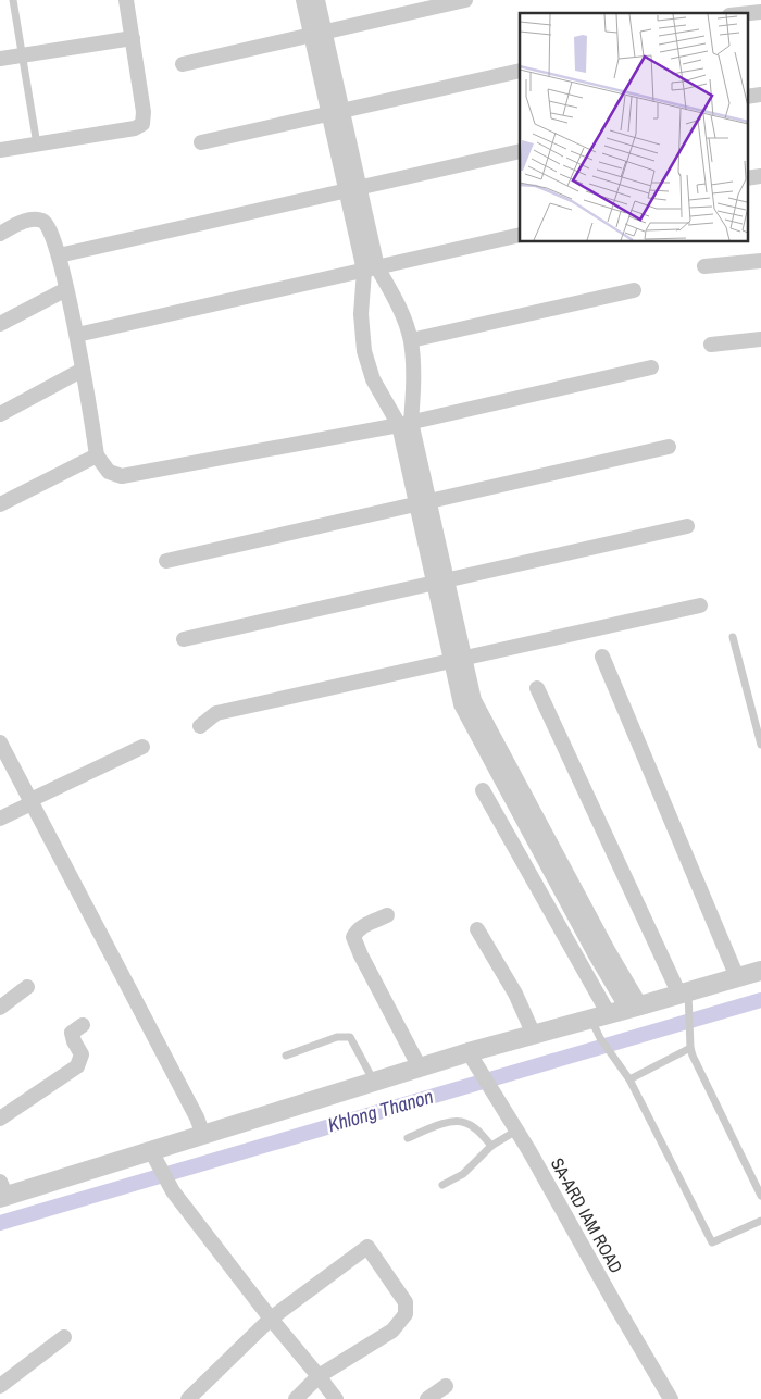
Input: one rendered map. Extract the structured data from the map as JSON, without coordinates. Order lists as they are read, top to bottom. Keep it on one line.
{"streets":{"street":["SA-ARD IAM ROAD"]},"water":["Khlong Thanon"]}
